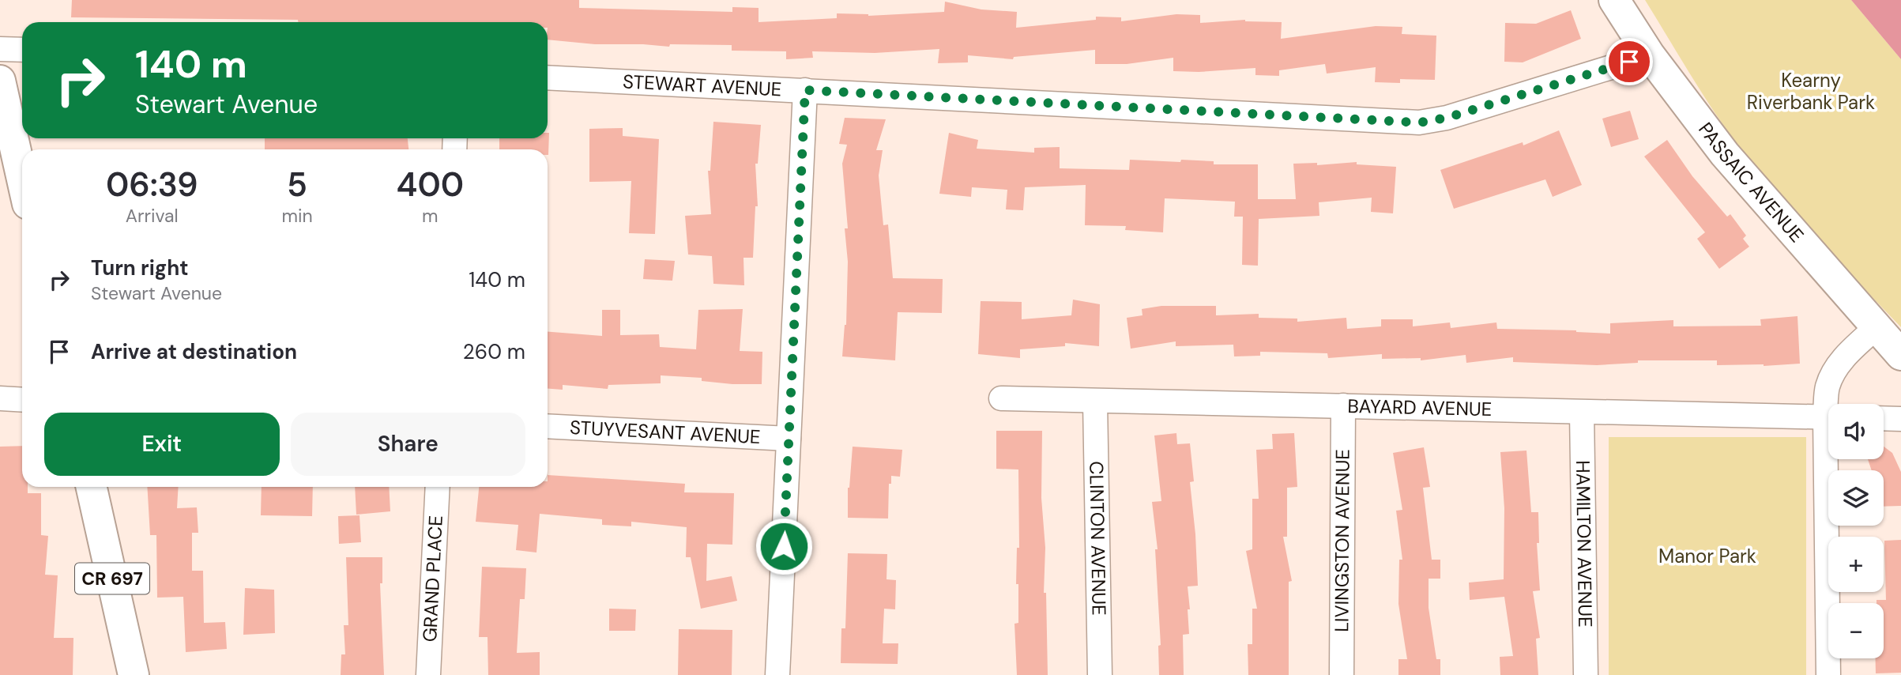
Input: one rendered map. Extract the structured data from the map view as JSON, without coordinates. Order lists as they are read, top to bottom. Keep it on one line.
{"streets":{"main road":["PASSAIC AVENUE","CR 697"],"street":["STEWART AVENUE","BAYARD AVENUE","STUYVESANT AVENUE","CLINTON AVENUE","LIVINGSTON AVENUE","HAMILTON AVENUE","GRAND PLACE"]},"crossings":[["STEWART AVENUE","PASSAIC AVENUE"],["BAYARD AVENUE","CLINTON AVENUE"],["BAYARD AVENUE","LIVINGSTON AVENUE"],["BAYARD AVENUE","HAMILTON AVENUE"]],"parks":["Kearny Riverbank Park","Manor Park"],"page":{"turn":["140 m","Stewart Avenue"],"eta":["06:39","Arrival","5","min","400","m"],"list":[{"name":"Turn right","note":"Stewart Avenue","value":"140 m"},{"name":"Arrive at destination","value":"260 m"}],"buttons":["Exit","Share"],"map_buttons":["+","−"]}}
